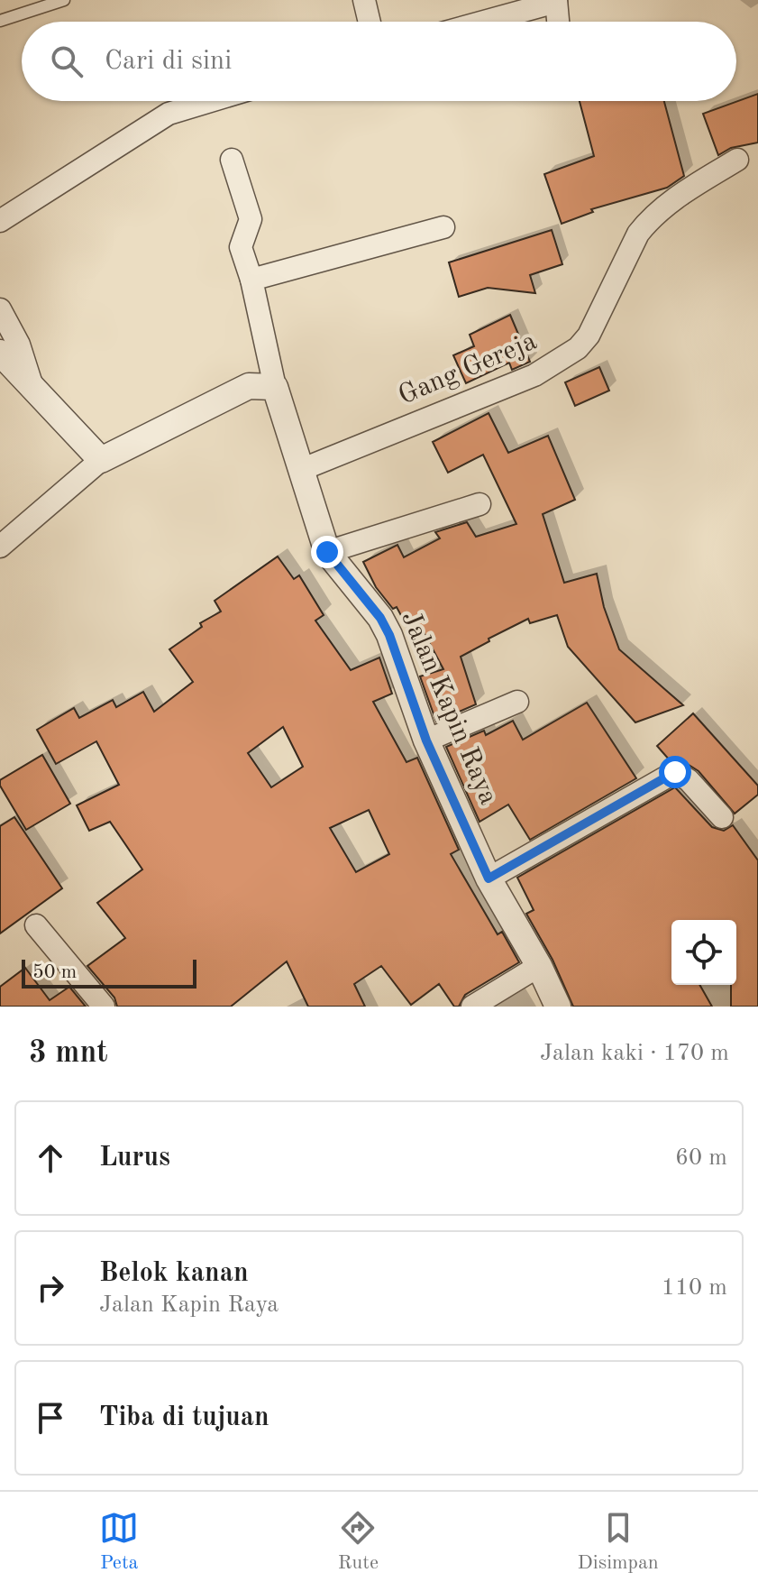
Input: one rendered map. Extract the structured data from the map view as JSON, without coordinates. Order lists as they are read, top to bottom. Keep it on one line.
{"streets":{"street":["Gang Gereja","Jalan Kapin Raya"]},"crossings":[["Gang Gereja","Jalan Kapin Raya"]],"scale_bar":"50 m","page":{"search":"Cari di sini","scale":"50 m","heading":["3 mnt","Jalan kaki · 170 m"],"list":[["Lurus","60 m"],["Belok kanan","Jalan Kapin Raya","110 m"],"Tiba di tujuan"],"nav":["Peta","Rute","Disimpan"]}}
